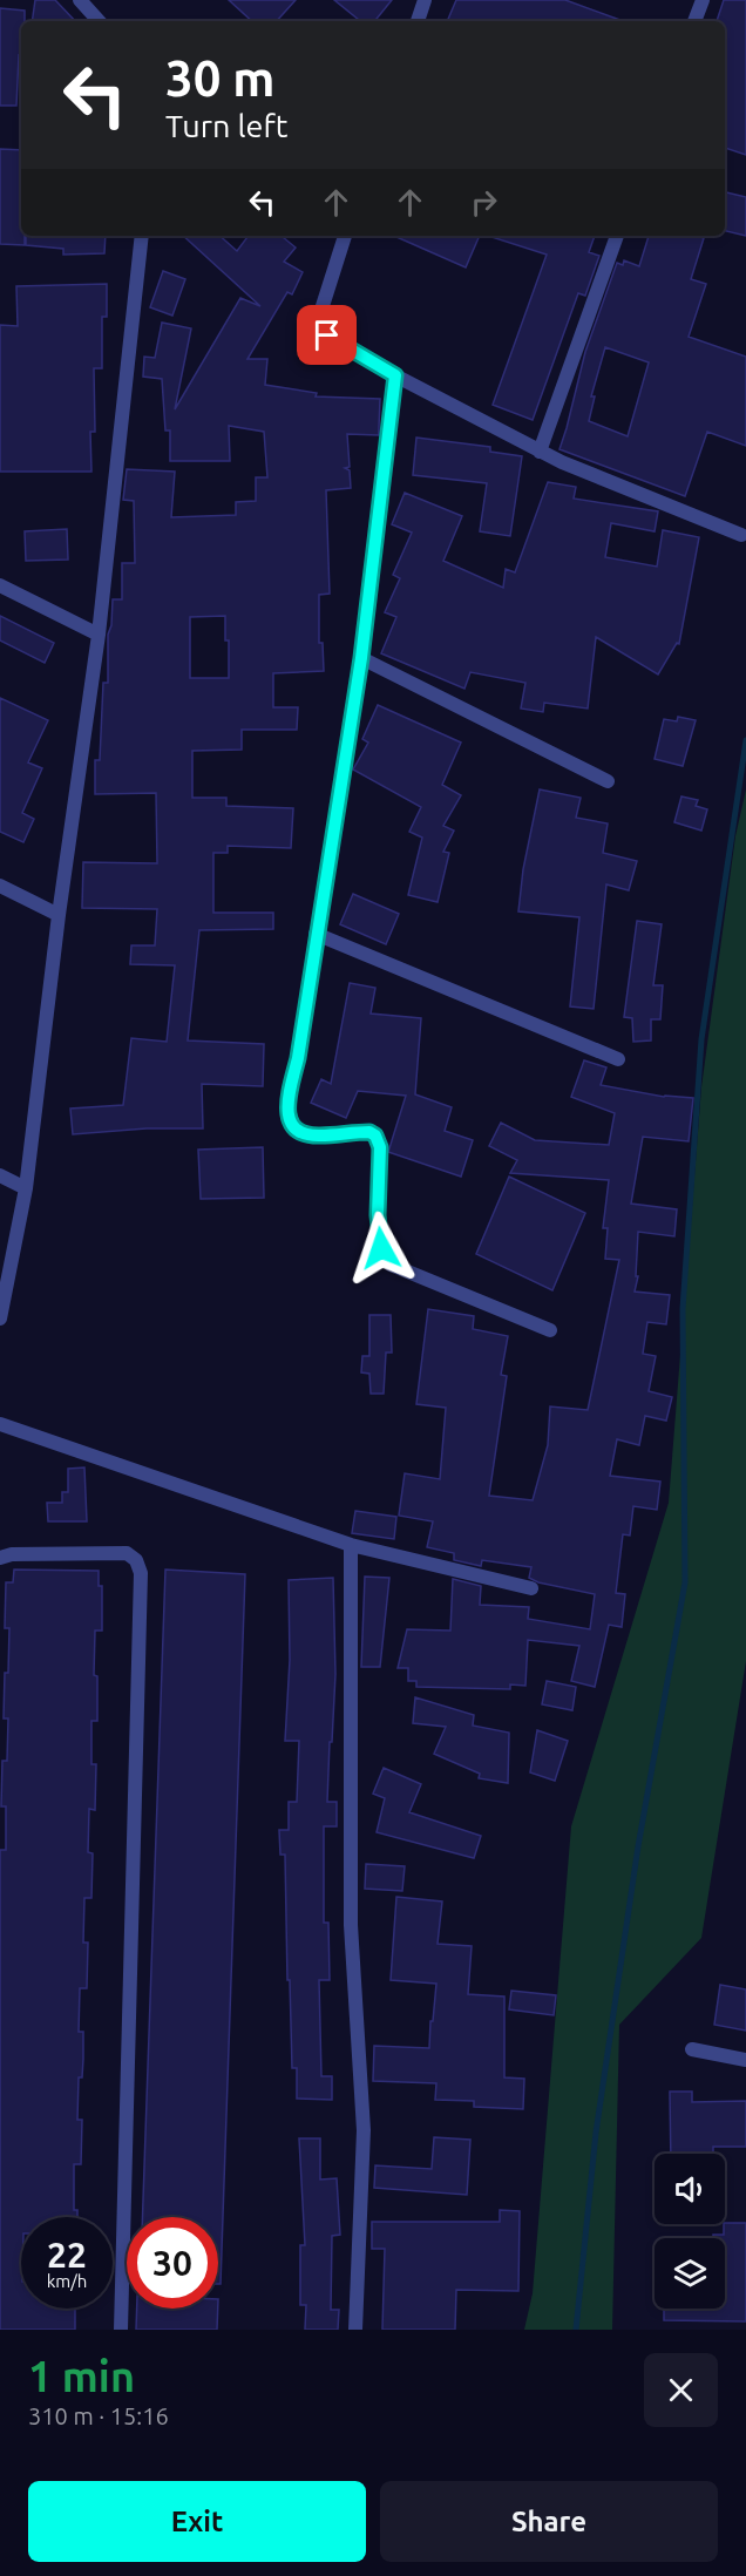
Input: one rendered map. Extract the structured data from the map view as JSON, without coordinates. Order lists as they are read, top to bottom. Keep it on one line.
{"page":{"turn":["30 m","Turn left"],"speed":"22 km/h","limit":"30","heading":["1 min","310 m · 15:16"],"buttons":["Exit","Share"]}}
